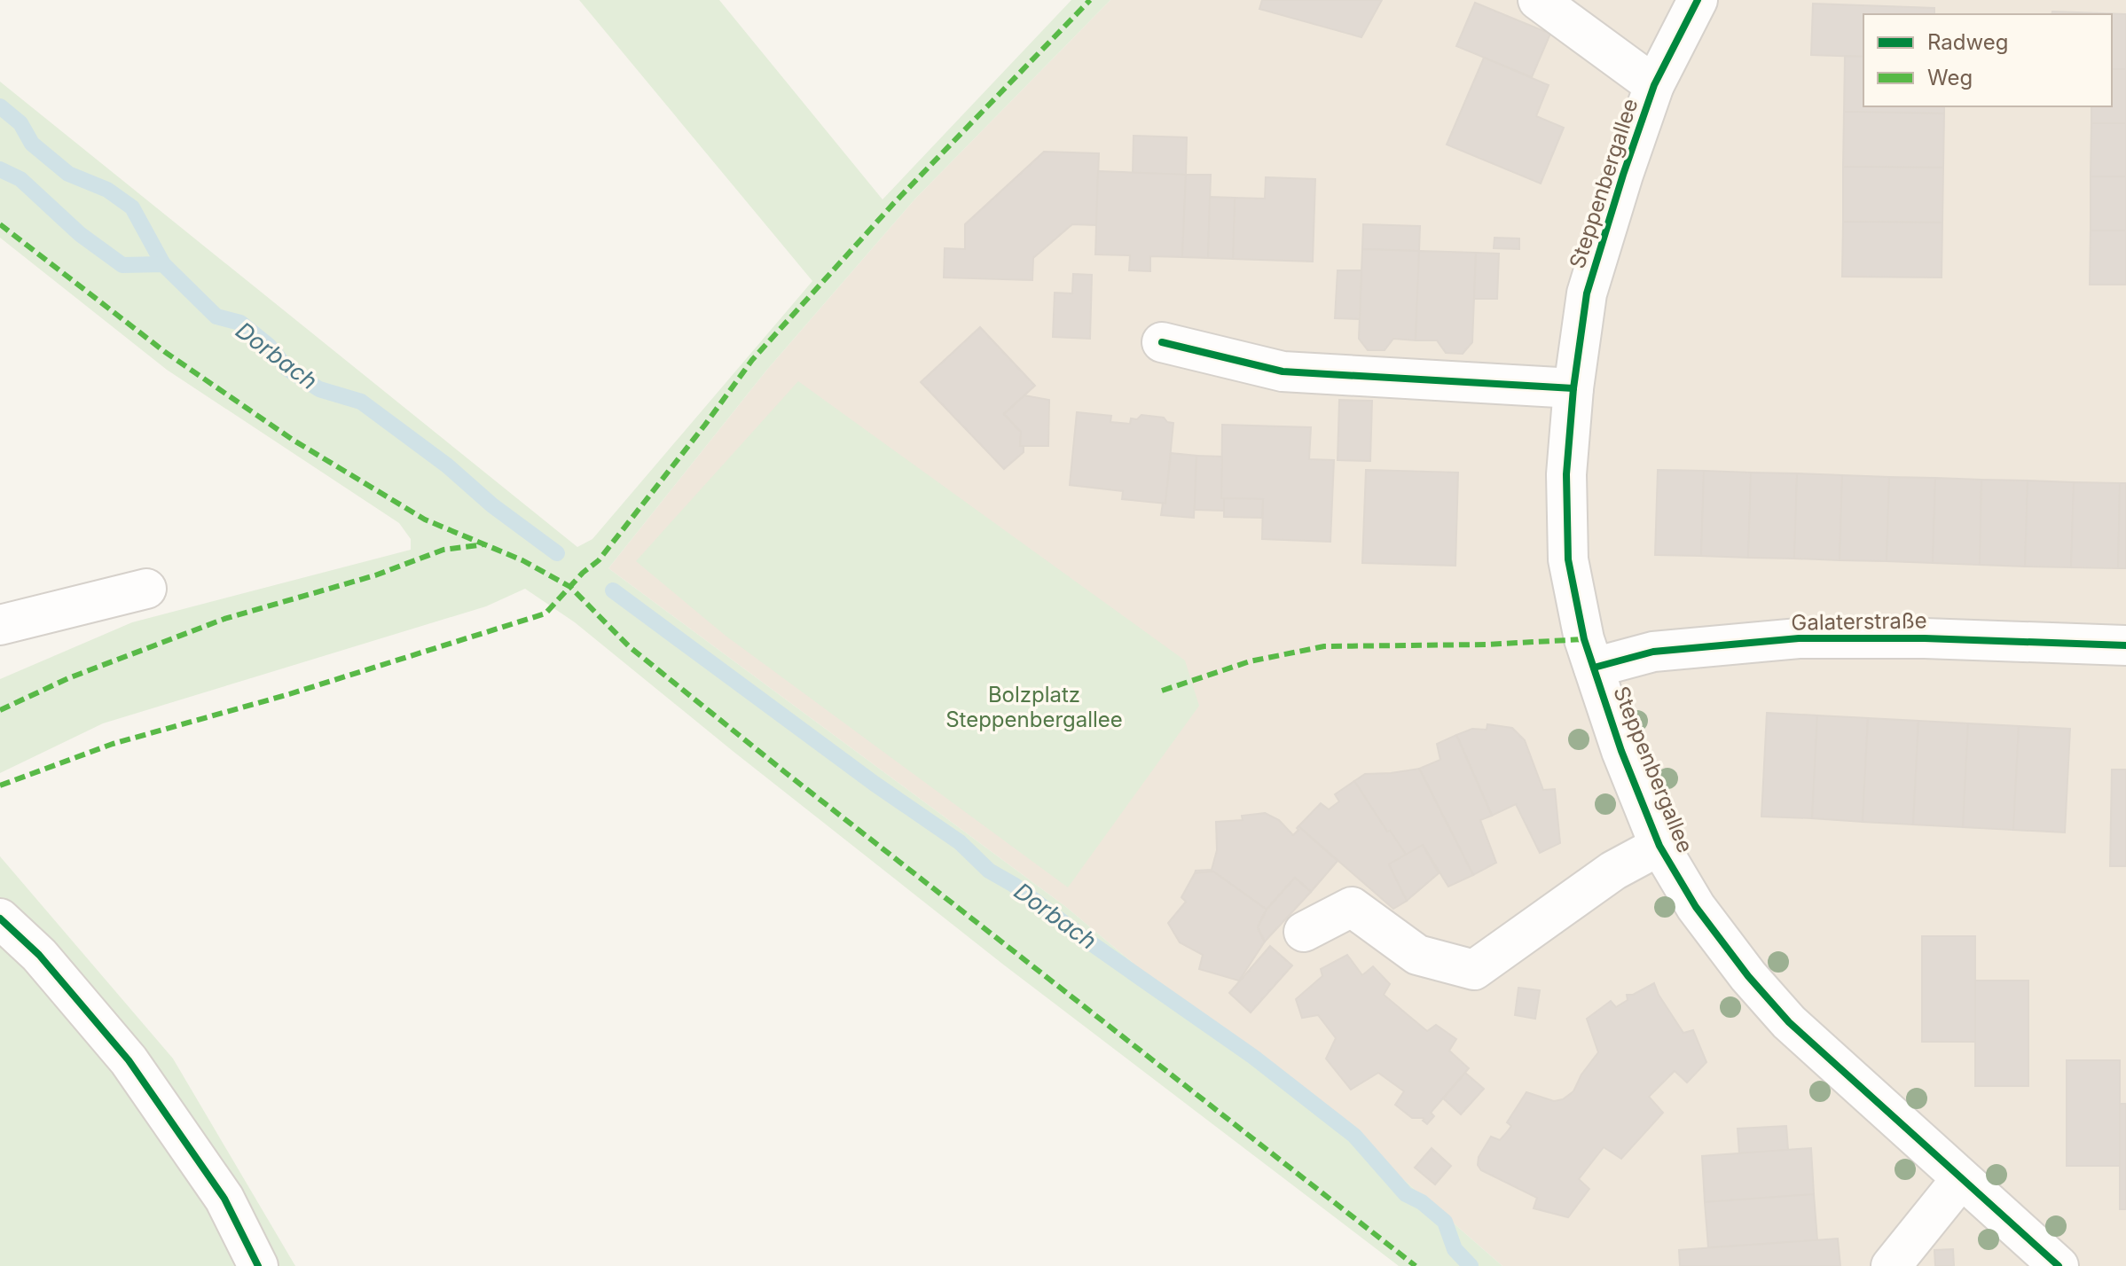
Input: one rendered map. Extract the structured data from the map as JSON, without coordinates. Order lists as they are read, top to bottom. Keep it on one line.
{"streets":{"street":["Steppenbergallee","Galaterstraße"]},"crossings":[["Steppenbergallee","Galaterstraße"]],"water":["Dorbach"],"parks":["Bolzplatz Steppenbergallee"],"legend":["Radweg","Weg"]}
